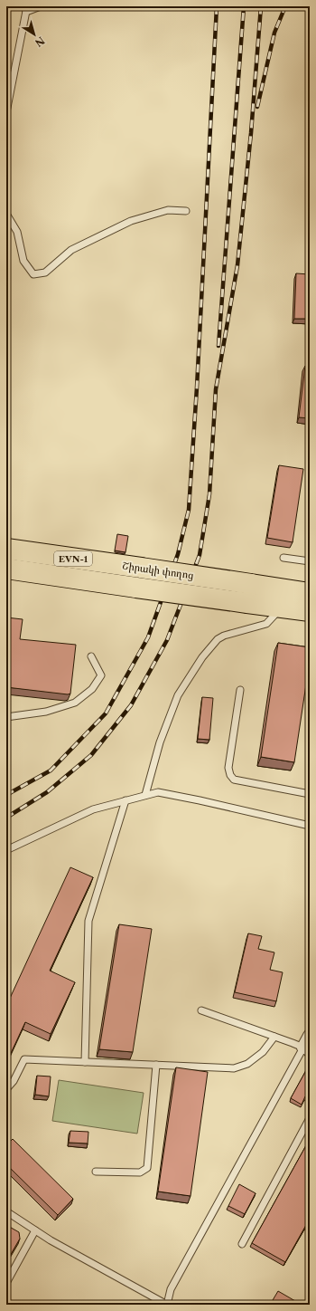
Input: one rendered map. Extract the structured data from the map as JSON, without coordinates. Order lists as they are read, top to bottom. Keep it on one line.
{"streets":{"highway":["EVN-1","Շիրակի փողոց"]},"north":"bottom right"}
